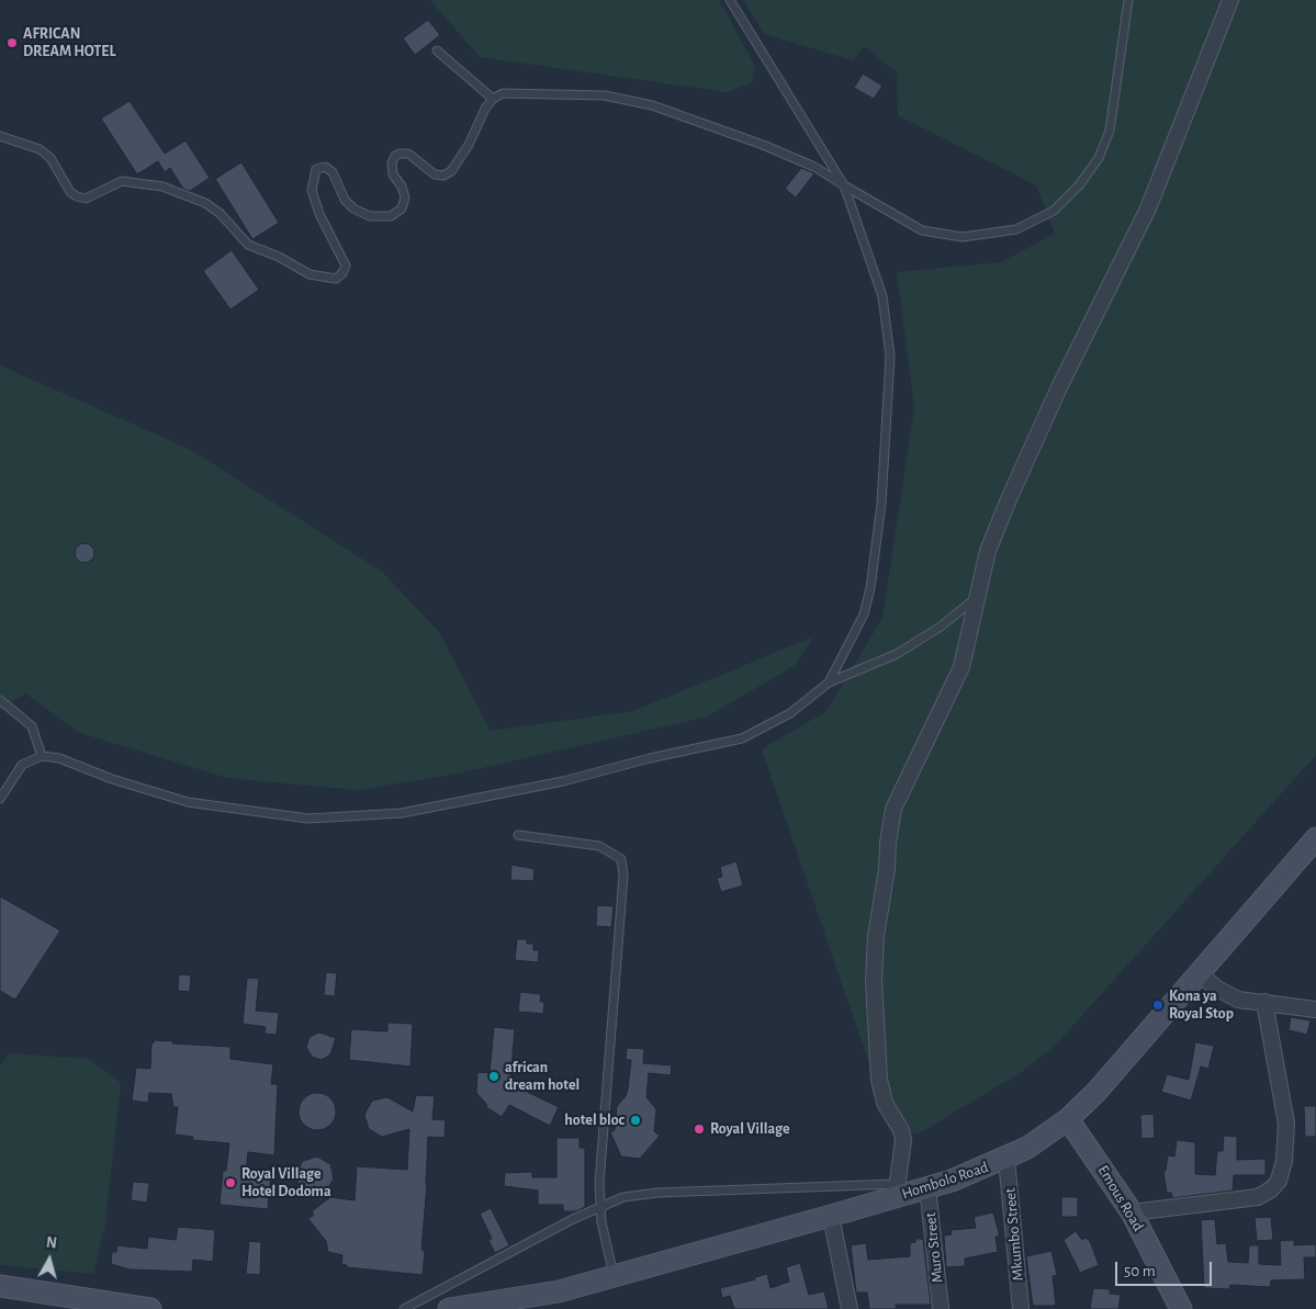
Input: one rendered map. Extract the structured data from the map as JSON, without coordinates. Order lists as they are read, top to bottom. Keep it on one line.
{"streets":{"street":["Hombolo Road","Emous Road","Mkumbo Street","Muro Street"]},"crossings":[["Hombolo Road","Emous Road"],["Hombolo Road","Mkumbo Street"],["Hombolo Road","Muro Street"]],"places":["AFRICAN DREAM HOTEL","Kona ya Royal Stop","african dream hotel","hotel bloc","Royal Village","Royal Village Hotel Dodoma"],"scale_bar":"50 m","north":"top"}
